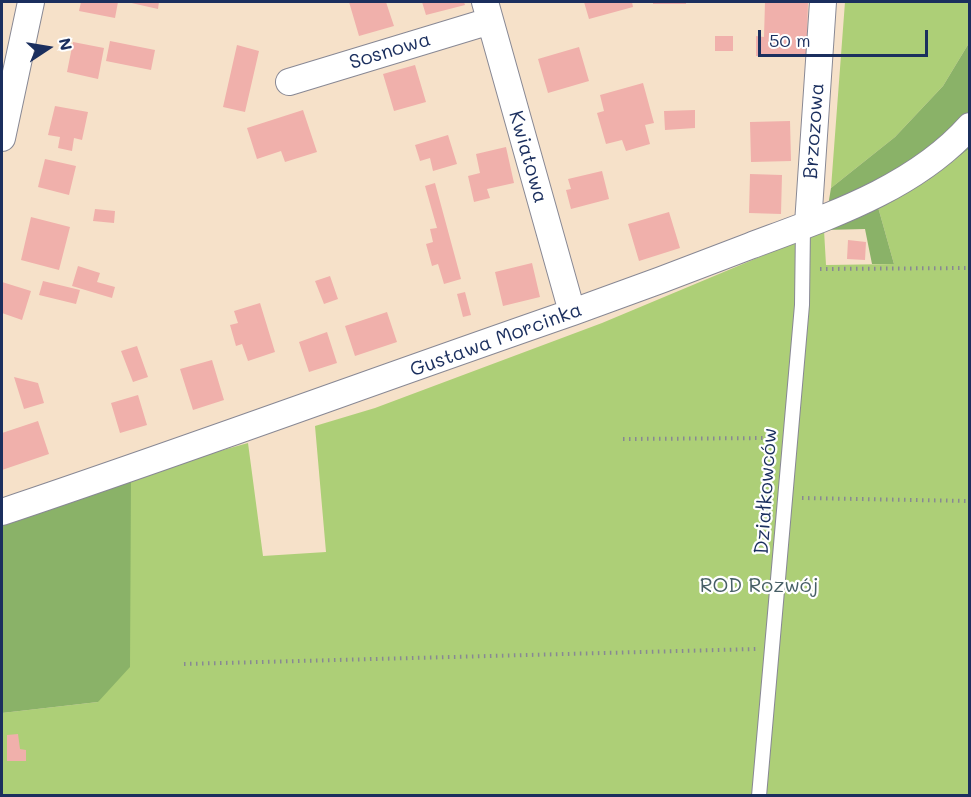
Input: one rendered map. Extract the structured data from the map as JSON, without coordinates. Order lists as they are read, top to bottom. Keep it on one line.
{"streets":{"street":["Sosnowa","Brzozowa","Kwiatowa","Gustawa Morcinka"],"lane":["Działkowców"]},"crossings":[["Sosnowa","Kwiatowa"],["Brzozowa","Gustawa Morcinka"],["Brzozowa","Działkowców"],["Kwiatowa","Gustawa Morcinka"],["Gustawa Morcinka","Działkowców"]],"parks":["ROD Rozwój"],"scale_bar":"50 m","north":"right"}
